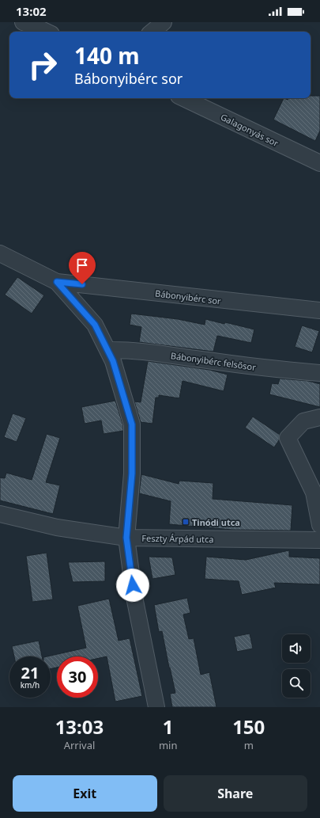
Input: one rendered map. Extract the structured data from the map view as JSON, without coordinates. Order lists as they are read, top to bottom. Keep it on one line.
{"streets":{"street":["Galagonyás sor","Bábonyibérc sor","Bábonyibérc felsősor","Feszty Árpád utca"]},"places":{"transit":["Tinódi utca"]},"page":{"status":"13:02","turn":["140 m","Bábonyibérc sor"],"speed":"21 km/h","limit":"30","eta":["13:03","Arrival","1","min","150","m"],"buttons":["Exit","Share"]}}
